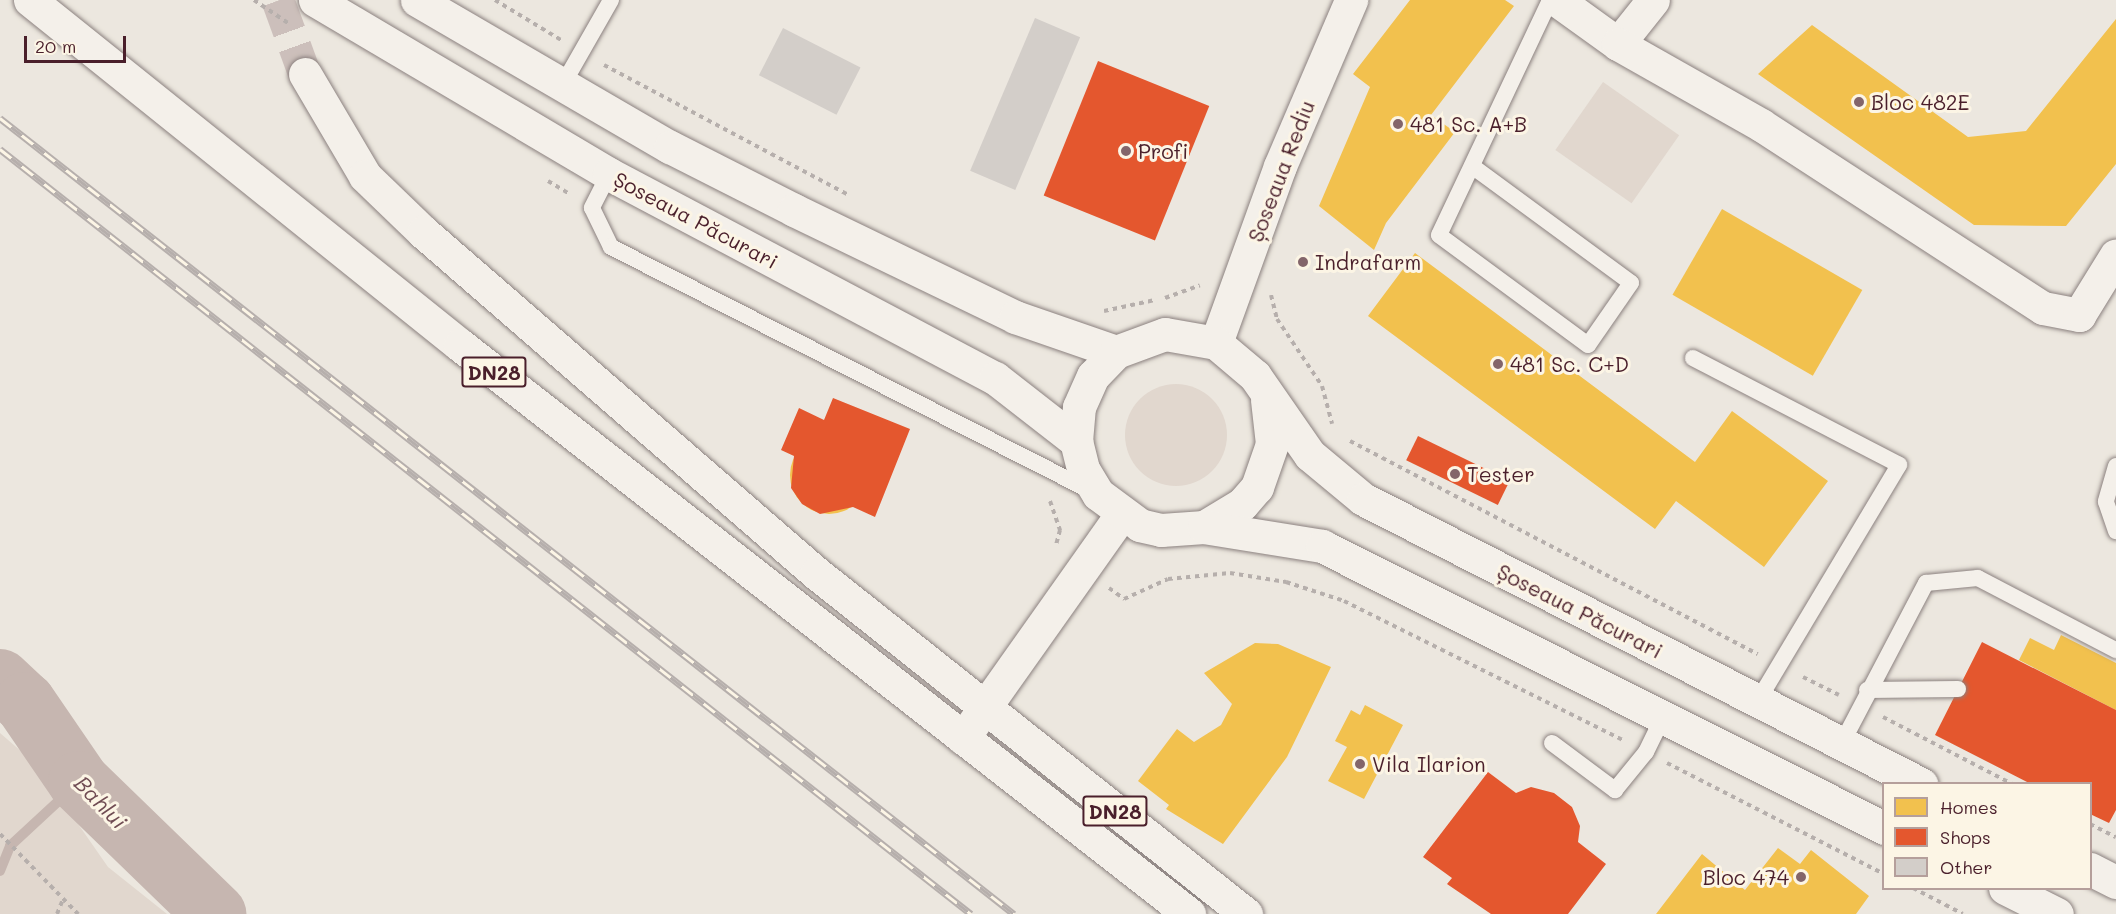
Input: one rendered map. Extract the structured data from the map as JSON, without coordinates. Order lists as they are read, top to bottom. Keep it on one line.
{"streets":{"main road":["Șoseaua Rediu","Șoseaua Păcurari","DN28"]},"crossings":[["Șoseaua Rediu","Șoseaua Păcurari"]],"water":["Bahlui"],"places":["Bloc 482E","481 Sc. A+B","Profi","Indrafarm","481 Sc. C+D","Tester","Vila Ilarion","Bloc 474"],"legend":["Homes","Shops","Other"],"scale_bar":"20 m"}
